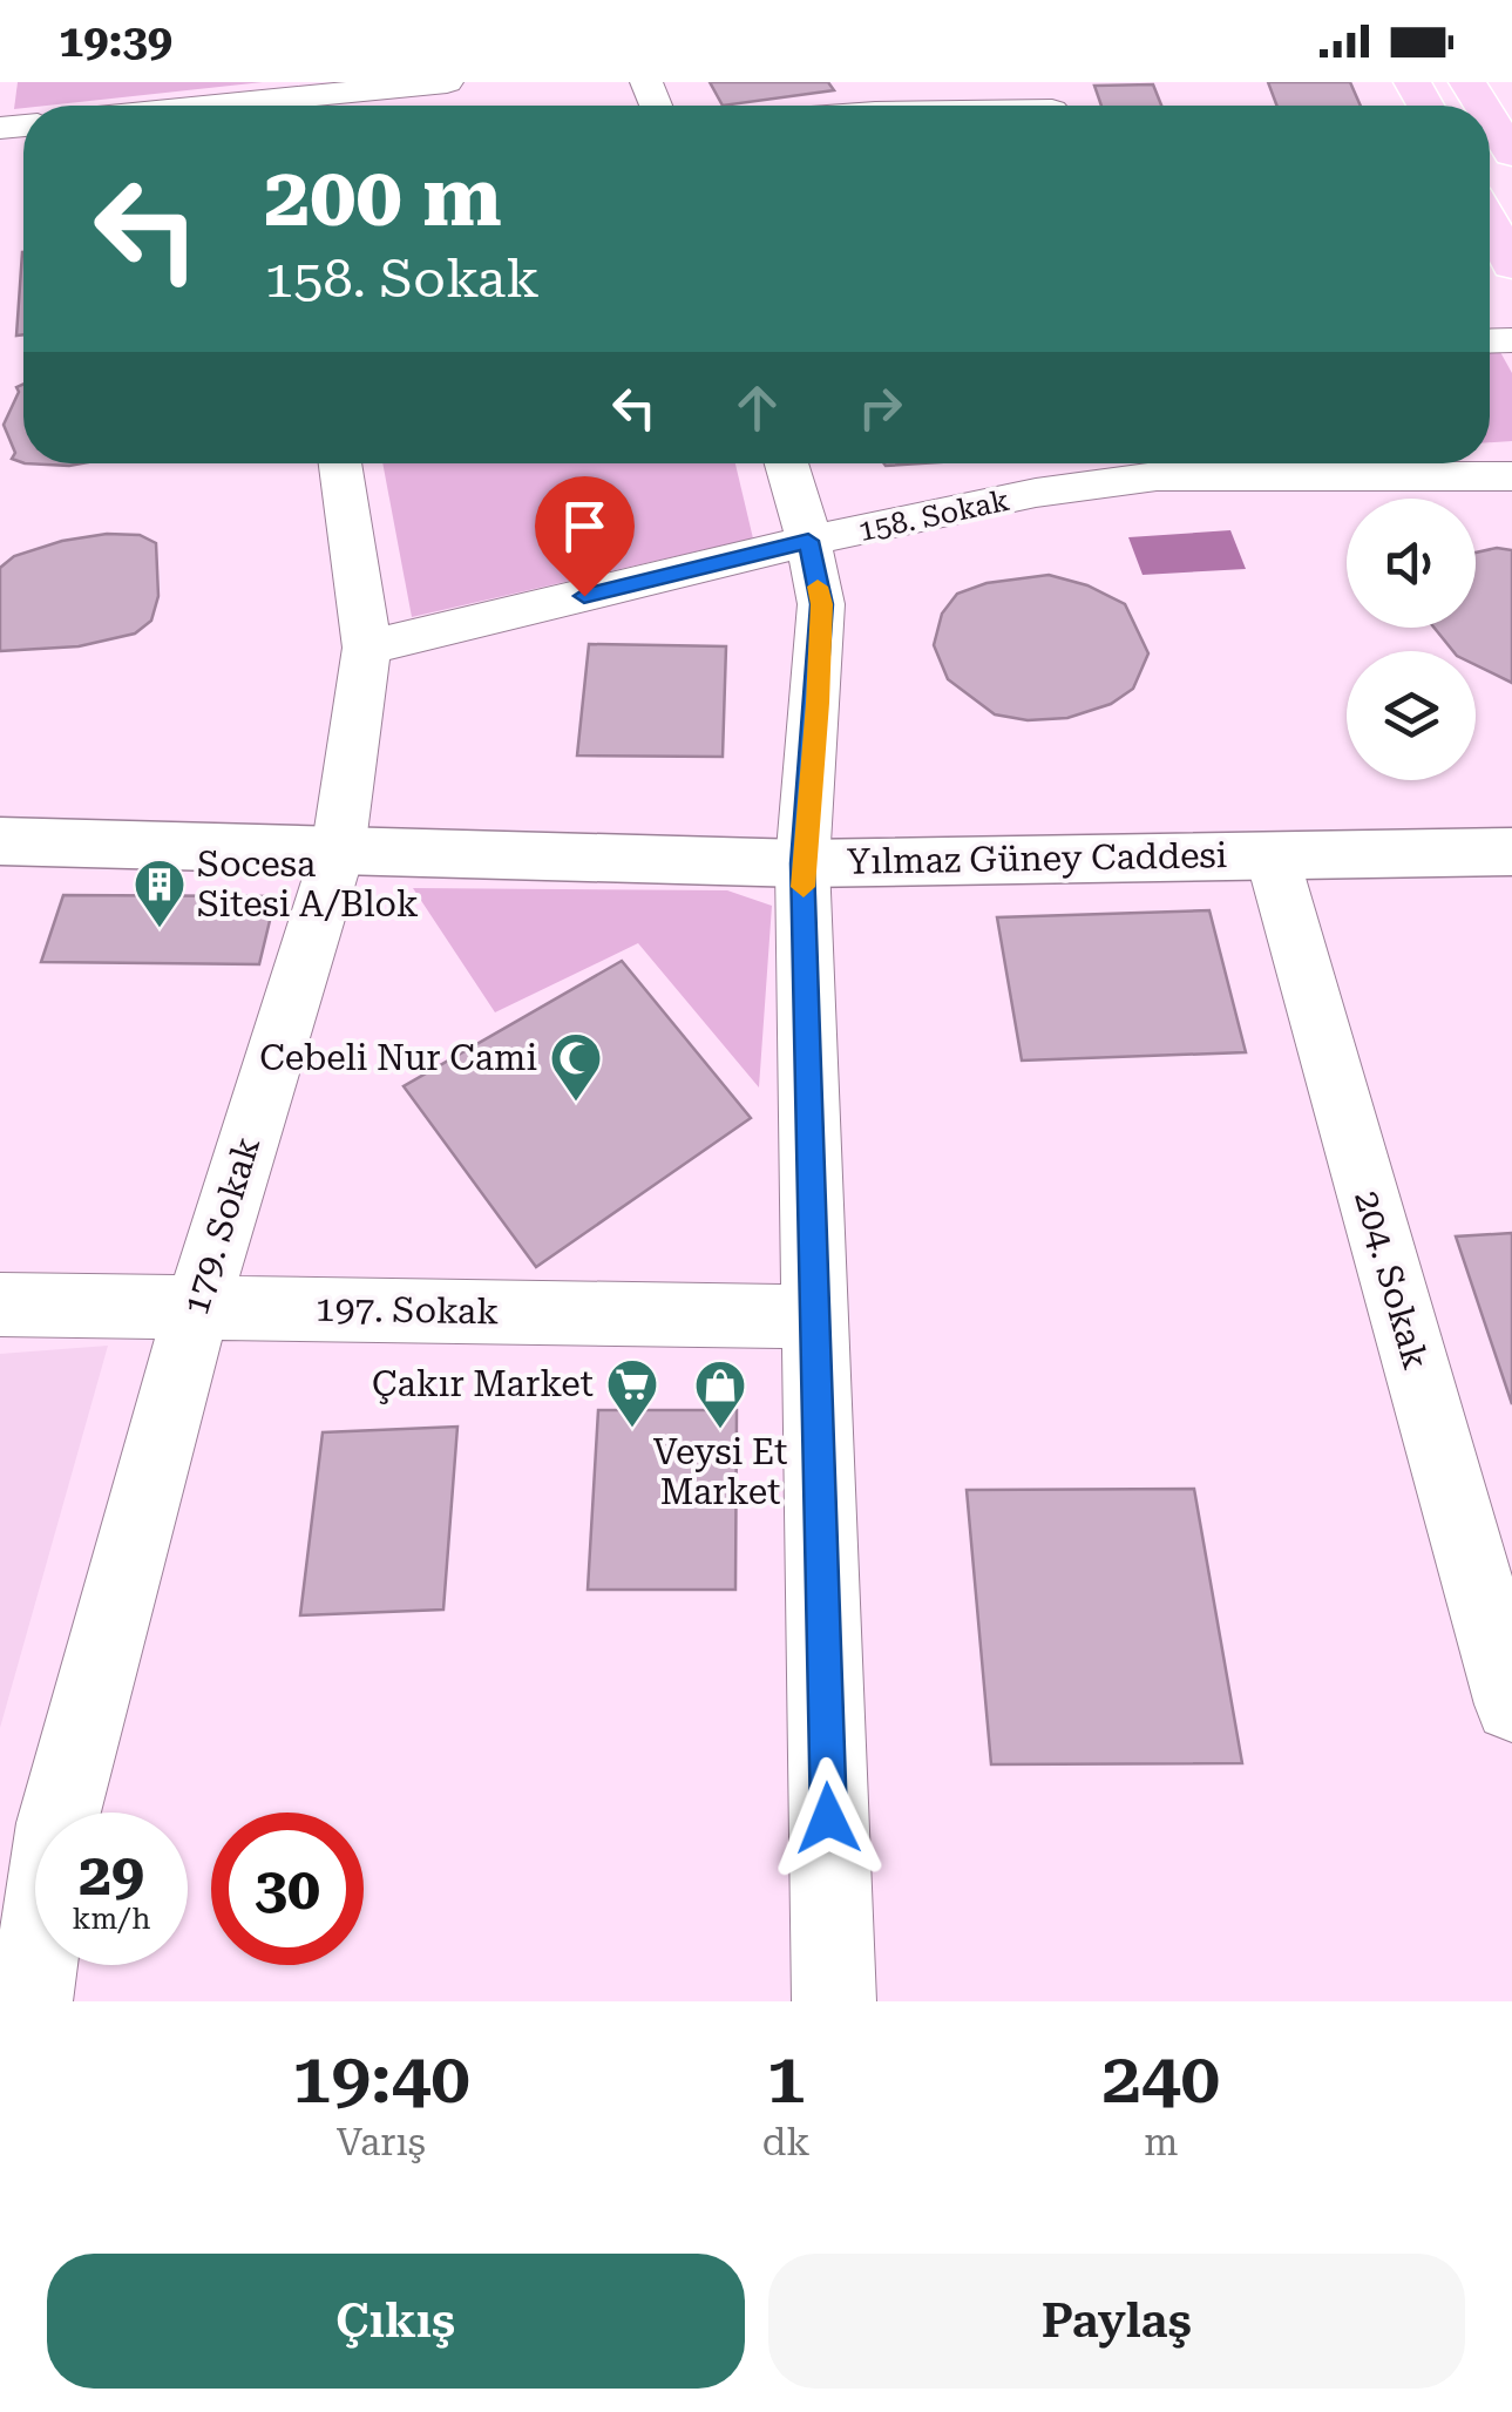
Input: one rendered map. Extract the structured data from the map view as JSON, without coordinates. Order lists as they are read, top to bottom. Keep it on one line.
{"streets":{"street":["158. Sokak","Yılmaz Güney Caddesi","179. Sokak","204. Sokak","197. Sokak"]},"crossings":[["158. Sokak","179. Sokak"],["Yılmaz Güney Caddesi","179. Sokak"],["Yılmaz Güney Caddesi","204. Sokak"],["179. Sokak","197. Sokak"]],"places":{"building":["Socesa Sitesi A/Blok"],"mosque":["Cebeli Nur Cami"],"supermarket":["Çakır Market"],"shop":["Veysi Et Market"]},"page":{"status":"19:39","turn":["200 m","158. Sokak"],"speed":"29 km/h","limit":"30","eta":["19:40","Varış","1","dk","240","m"],"buttons":["Çıkış","Paylaş"]}}
